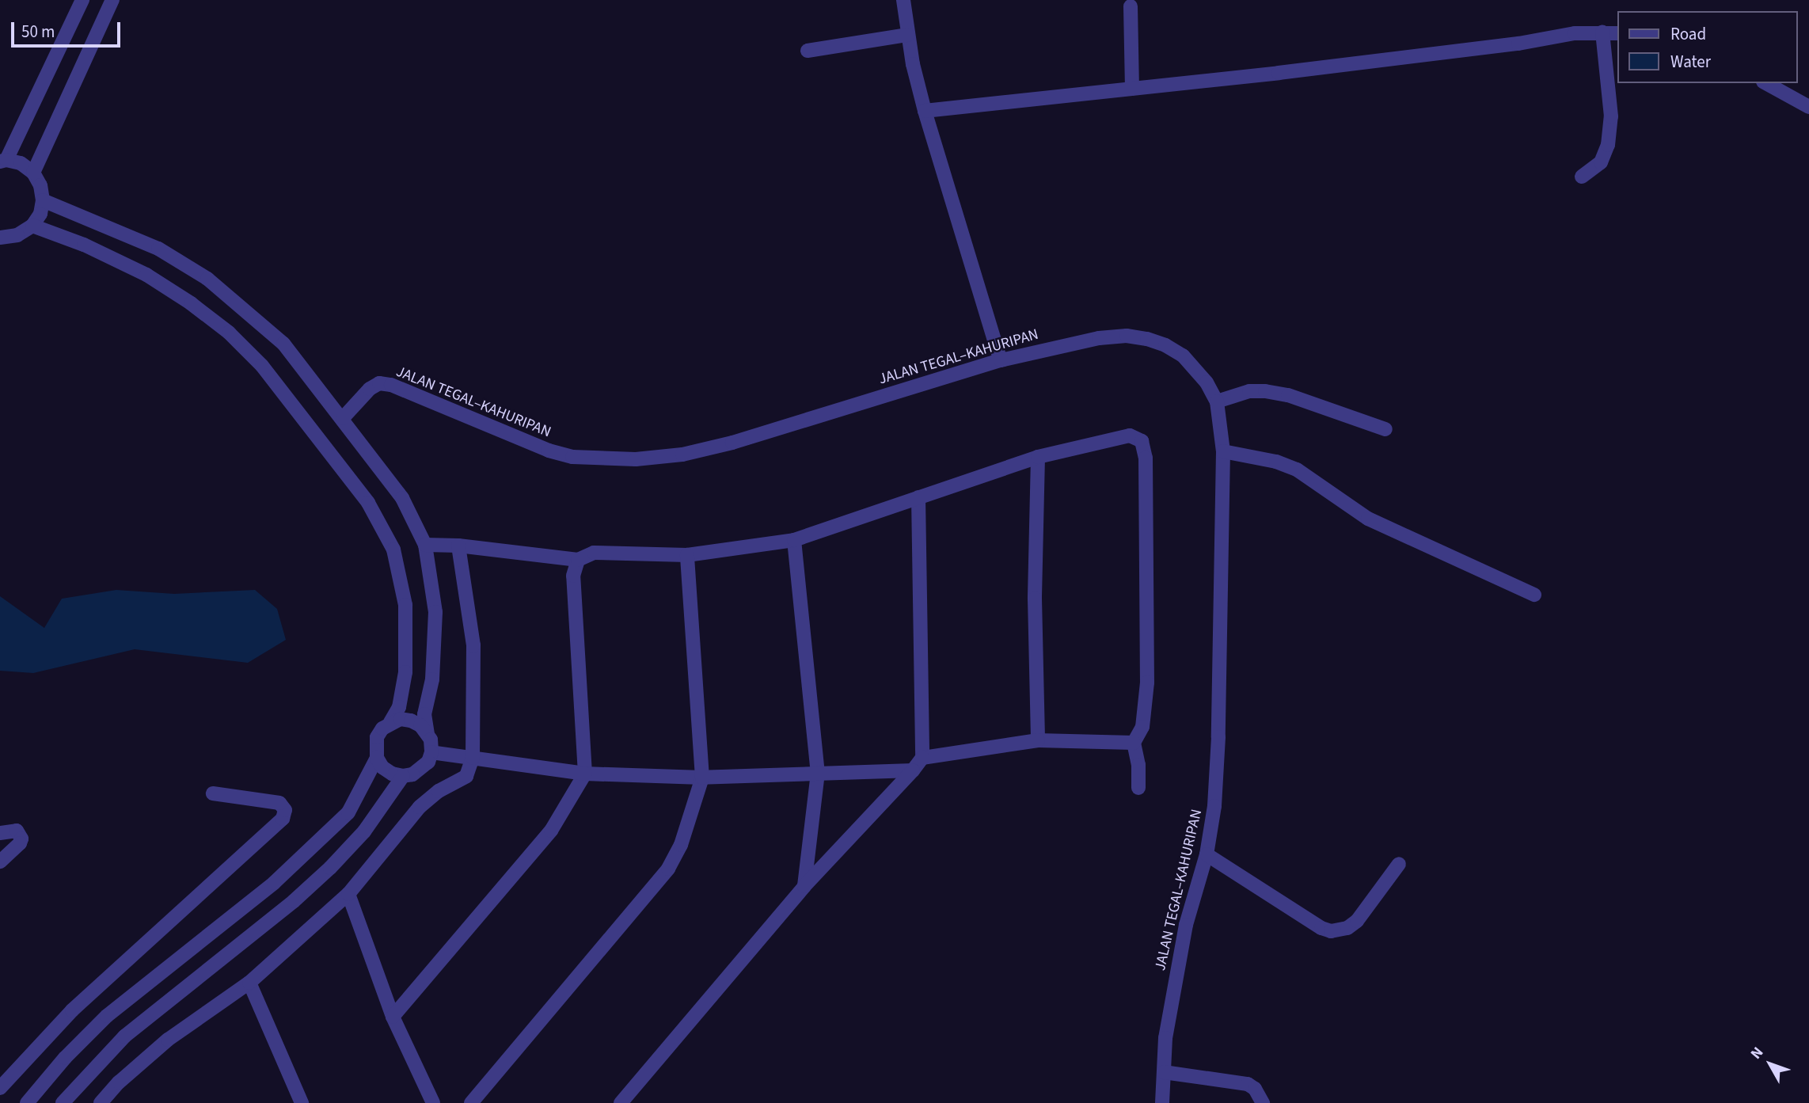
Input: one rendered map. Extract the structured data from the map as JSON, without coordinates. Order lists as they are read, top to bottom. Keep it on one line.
{"streets":{"street":["JALAN TEGAL–KAHURIPAN"]},"legend":["Road","Water"],"scale_bar":"50 m","north":"top left"}
